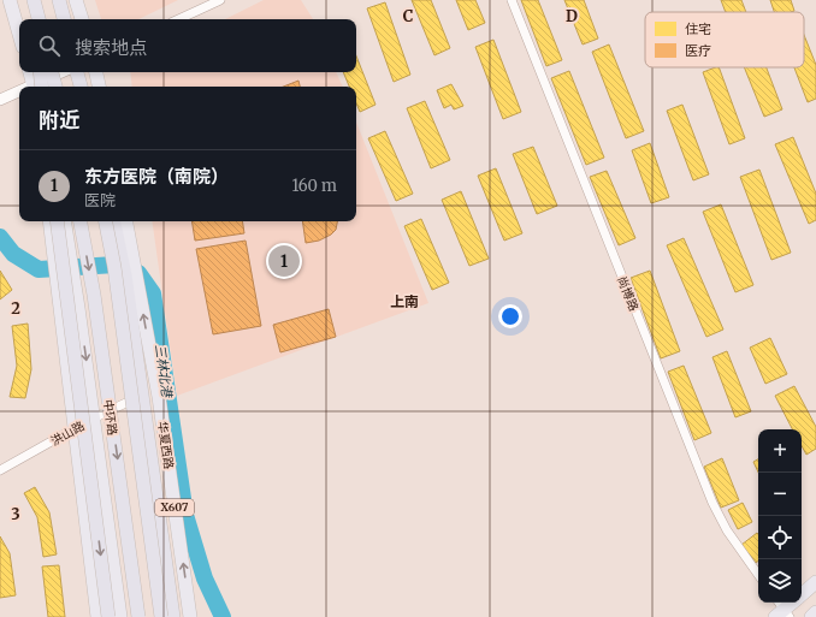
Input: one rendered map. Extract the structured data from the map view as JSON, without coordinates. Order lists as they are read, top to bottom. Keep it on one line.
{"streets":{"highway":["中环路"],"main road":["华夏西路","X607"],"street":["尚博路","洪山路"]},"crossings":[["洪山路","华夏西路"]],"districts":["上南"],"water":["三林北港"],"legend":["住宅","医疗"],"page":{"search":"搜索地点","heading":"附近","list":[{"mark":"1","name":"东方医院（南院）","note":"医院","value":"160 m"}],"pins":"1","map_buttons":["+","−"]},"grid":{"columns":["C","D"],"rows":["2","3"]}}
